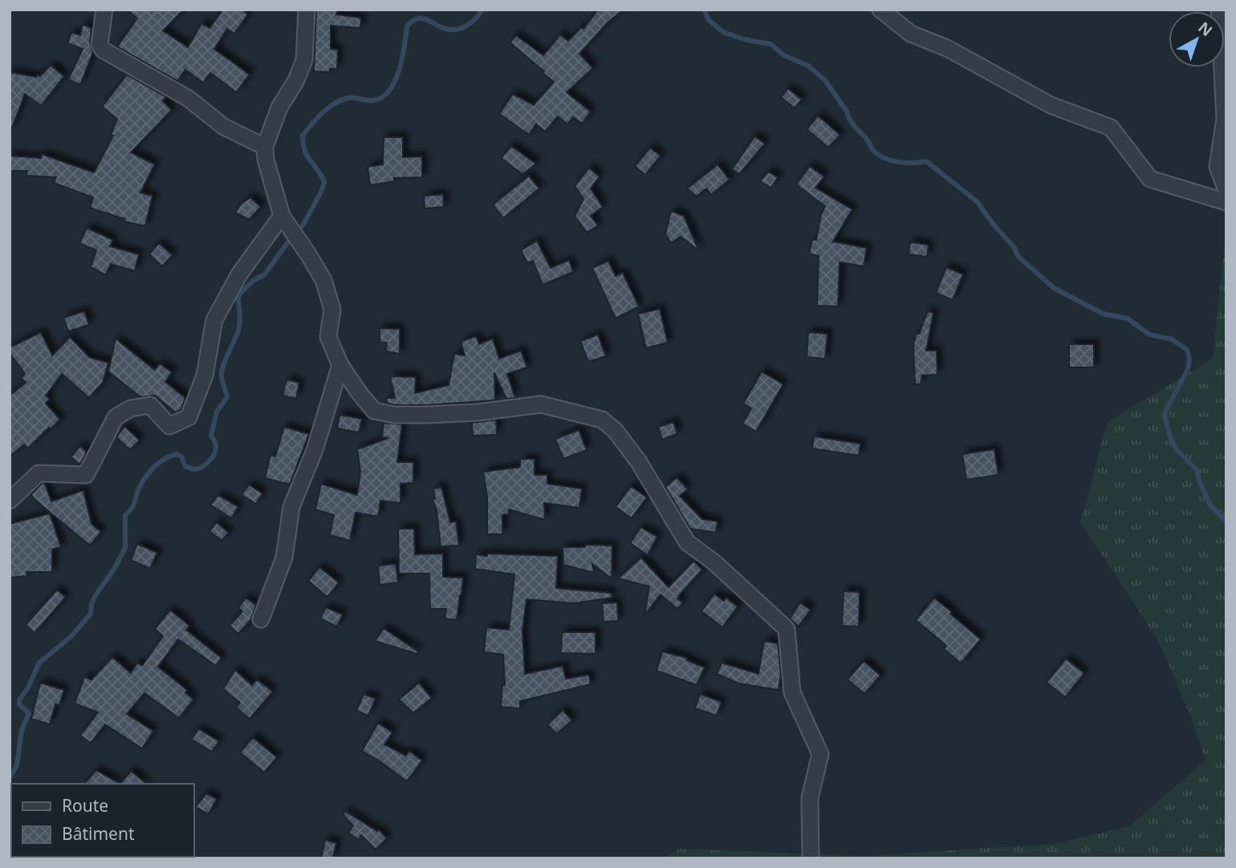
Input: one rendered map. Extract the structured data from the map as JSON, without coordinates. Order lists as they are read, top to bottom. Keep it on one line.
{"legend":["Route","Bâtiment"],"north":"top right"}
